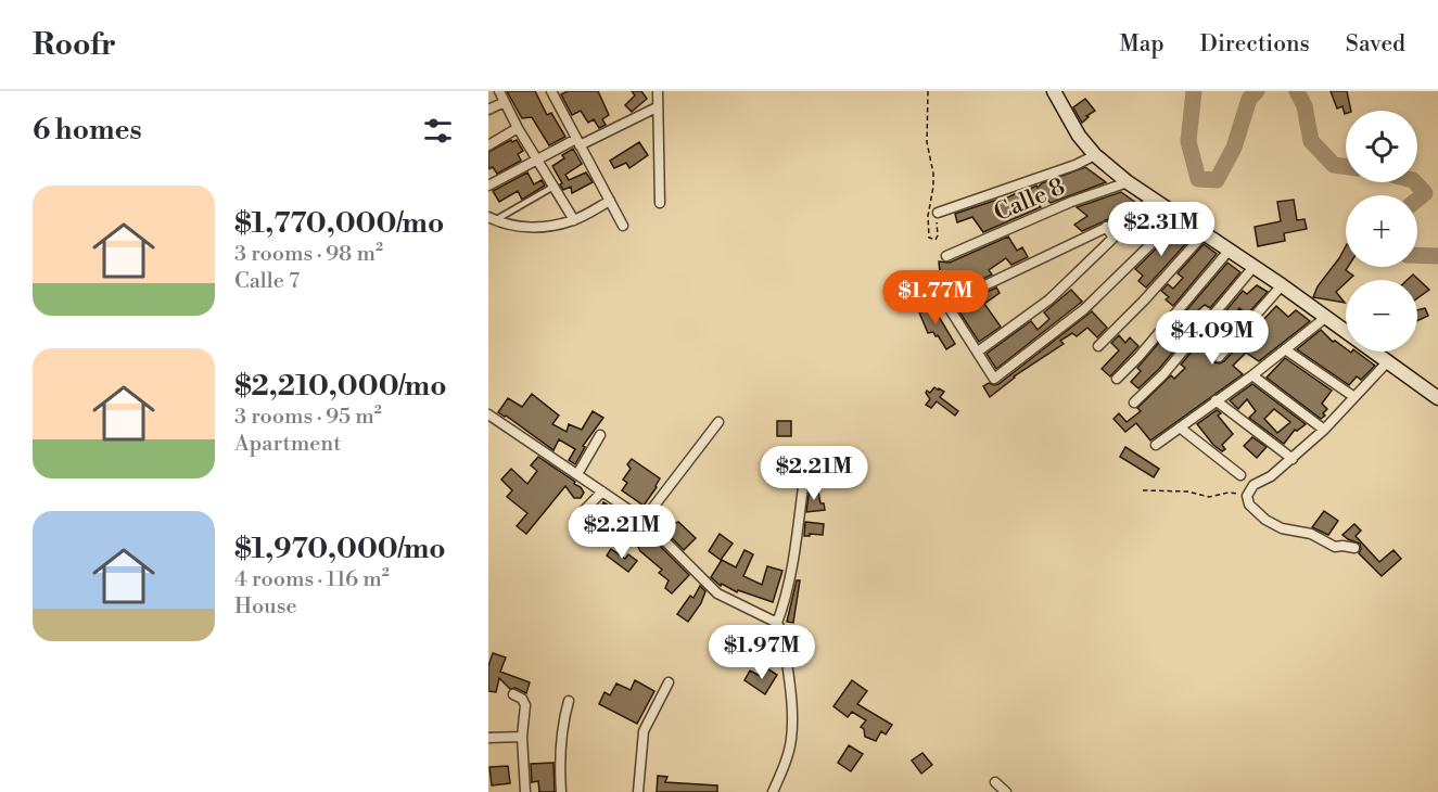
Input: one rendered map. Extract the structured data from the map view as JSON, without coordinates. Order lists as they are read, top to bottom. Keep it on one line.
{"streets":{"street":["Calle 8"]},"page":{"header":"Roofr","nav":["Map","Directions","Saved"],"heading":"6 homes","map_buttons":["+","−"],"list":[{"name":"$1,770,000/mo","note":"3 rooms · 98 m² · Calle 7"},{"name":"$2,210,000/mo","note":"3 rooms · 95 m² · Apartment"},{"name":"$1,970,000/mo","note":"4 rooms · 116 m² · House"}],"price":["$2.31M","$1.77M","$4.09M","$2.21M","$2.21M","$1.97M"]}}
